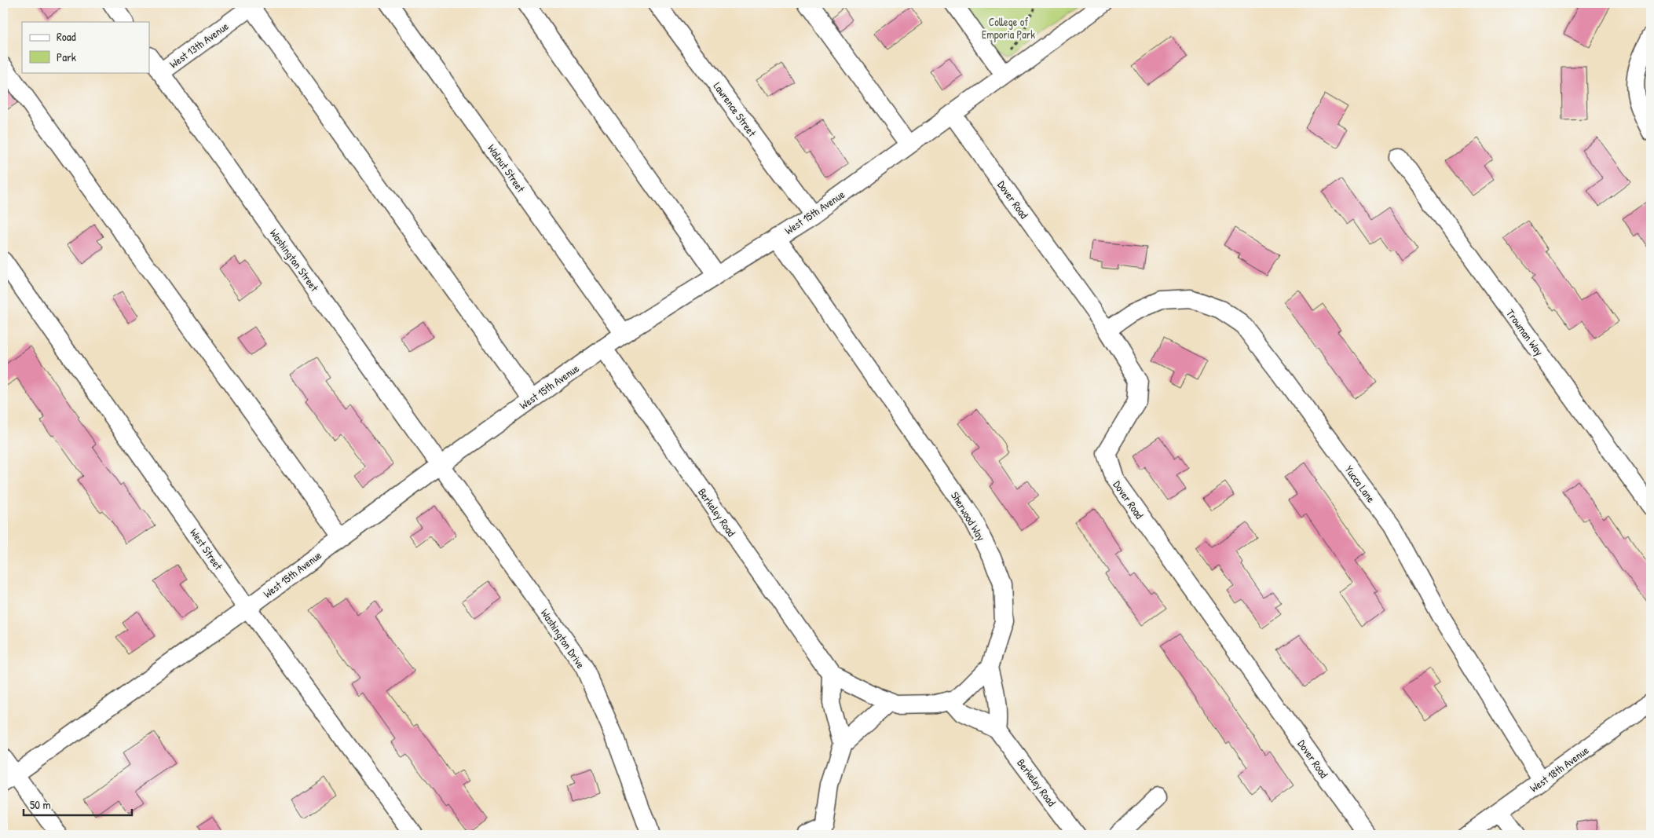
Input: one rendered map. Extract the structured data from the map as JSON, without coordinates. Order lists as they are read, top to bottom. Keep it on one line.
{"streets":{"street":["West 13th Avenue","Lawrence Street","Walnut Street","Dover Road","West 15th Avenue","Washington Street","Trowman Way","Yucca Lane","Berkeley Road","Sherwood Way","West Street","Washington Drive","West 18th Avenue"]},"crossings":[["West 13th Avenue","Washington Street"],["Lawrence Street","West 15th Avenue"],["Walnut Street","West 15th Avenue"],["Dover Road","West 15th Avenue"],["Dover Road","Yucca Lane"],["West 15th Avenue","Washington Street"],["West 15th Avenue","Berkeley Road"],["West 15th Avenue","Sherwood Way"],["West 15th Avenue","West Street"],["West 15th Avenue","Washington Drive"],["Washington Street","Washington Drive"],["Yucca Lane","West 18th Avenue"],["Berkeley Road","Sherwood Way"]],"parks":["College of Emporia Park"],"legend":["Road","Park"],"scale_bar":"50 m"}
